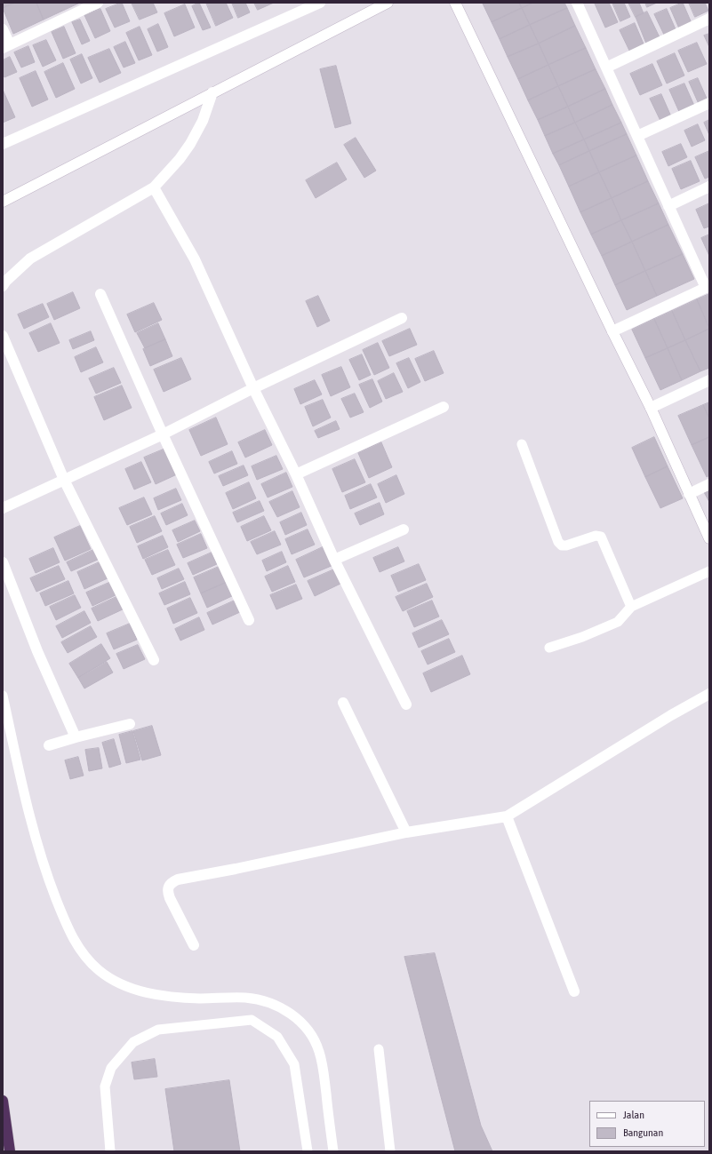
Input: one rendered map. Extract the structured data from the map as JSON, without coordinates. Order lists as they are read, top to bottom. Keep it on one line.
{"legend":["Jalan","Bangunan"]}
